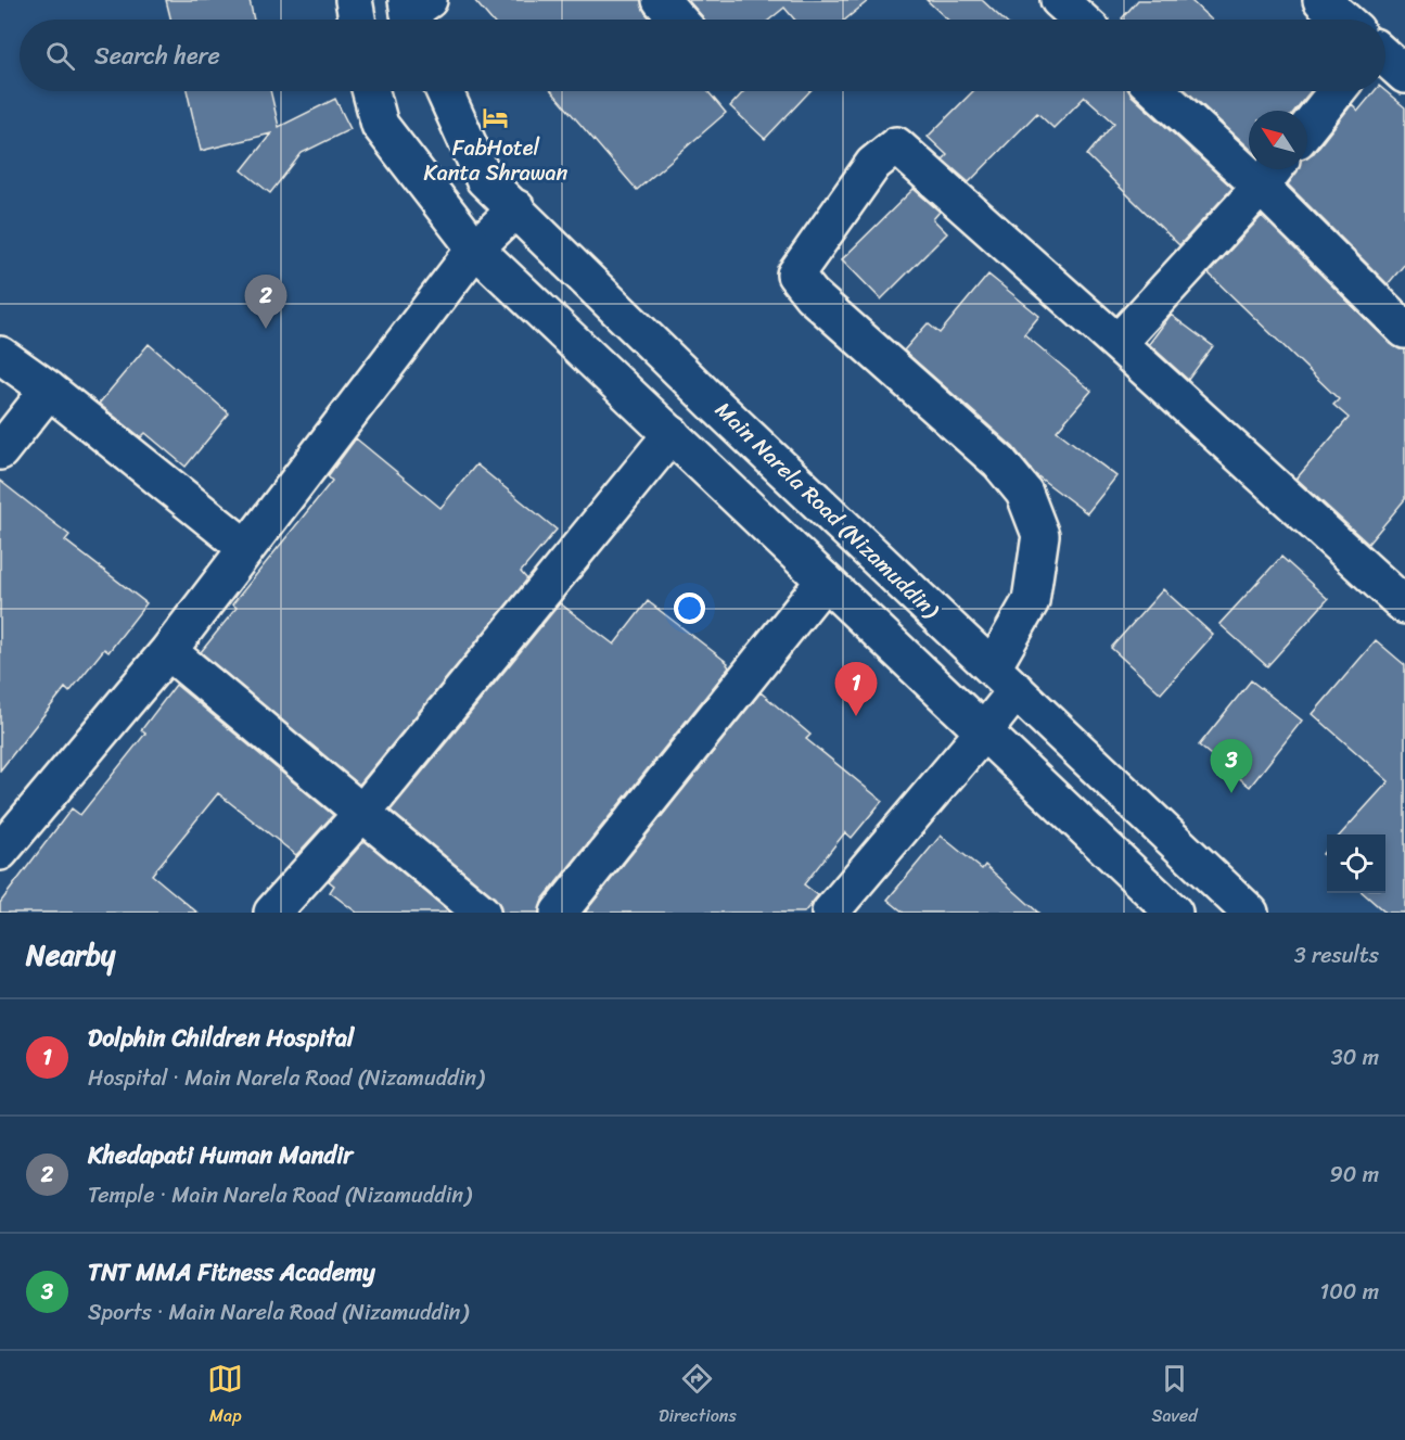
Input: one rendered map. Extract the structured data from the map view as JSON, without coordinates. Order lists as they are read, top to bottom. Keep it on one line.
{"streets":{"street":["Main Narela Road (Nizamuddin)"]},"places":{"hotel":["FabHotel Kanta Shrawan"]},"north":"top left","page":{"search":"Search here","pins":["2","1","3"],"heading":["Nearby","3 results"],"list":[{"mark":"1","name":"Dolphin Children Hospital","note":"Hospital · Main Narela Road (Nizamuddin)","value":"30 m"},{"mark":"2","name":"Khedapati Human Mandir","note":"Temple · Main Narela Road (Nizamuddin)","value":"90 m"},{"mark":"3","name":"TNT MMA Fitness Academy","note":"Sports · Main Narela Road (Nizamuddin)","value":"100 m"}],"nav":["Map","Directions","Saved"]}}
